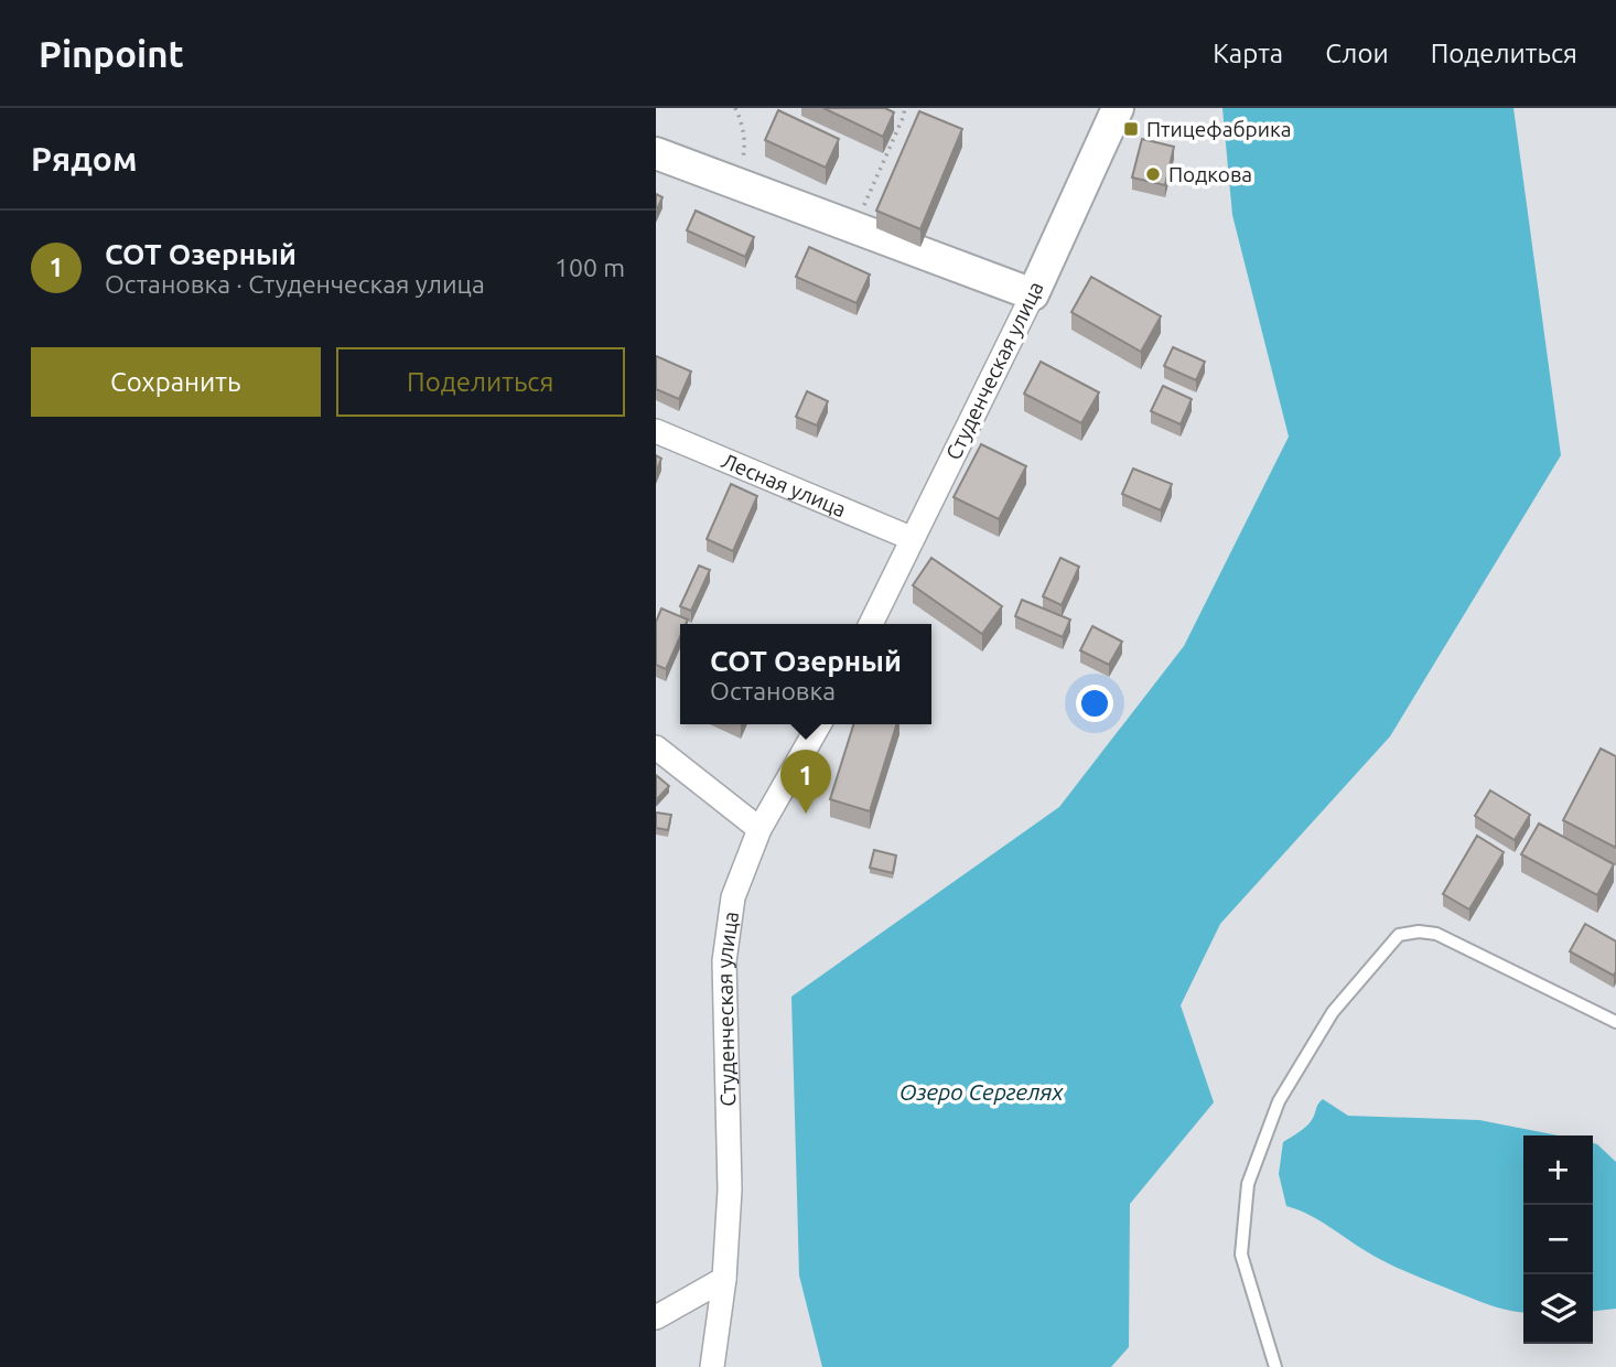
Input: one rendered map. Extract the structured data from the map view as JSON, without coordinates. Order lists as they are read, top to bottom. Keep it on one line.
{"streets":{"street":["Студенческая улица","Лесная улица"]},"crossings":[["Студенческая улица","Лесная улица"]],"water":["Озеро Сергелях"],"places":{"transit":["Птицефабрика"],"other":["Подкова"]},"page":{"header":"Pinpoint","nav":["Карта","Слои","Поделиться"],"heading":"Рядом","list":[{"mark":"1","name":"СОТ Озерный","note":"Остановка · Студенческая улица","value":"100 m"}],"buttons":["Сохранить","Поделиться"],"popup":["СОТ Озерный","Остановка"],"pins":"1","map_buttons":["+","−"]}}
